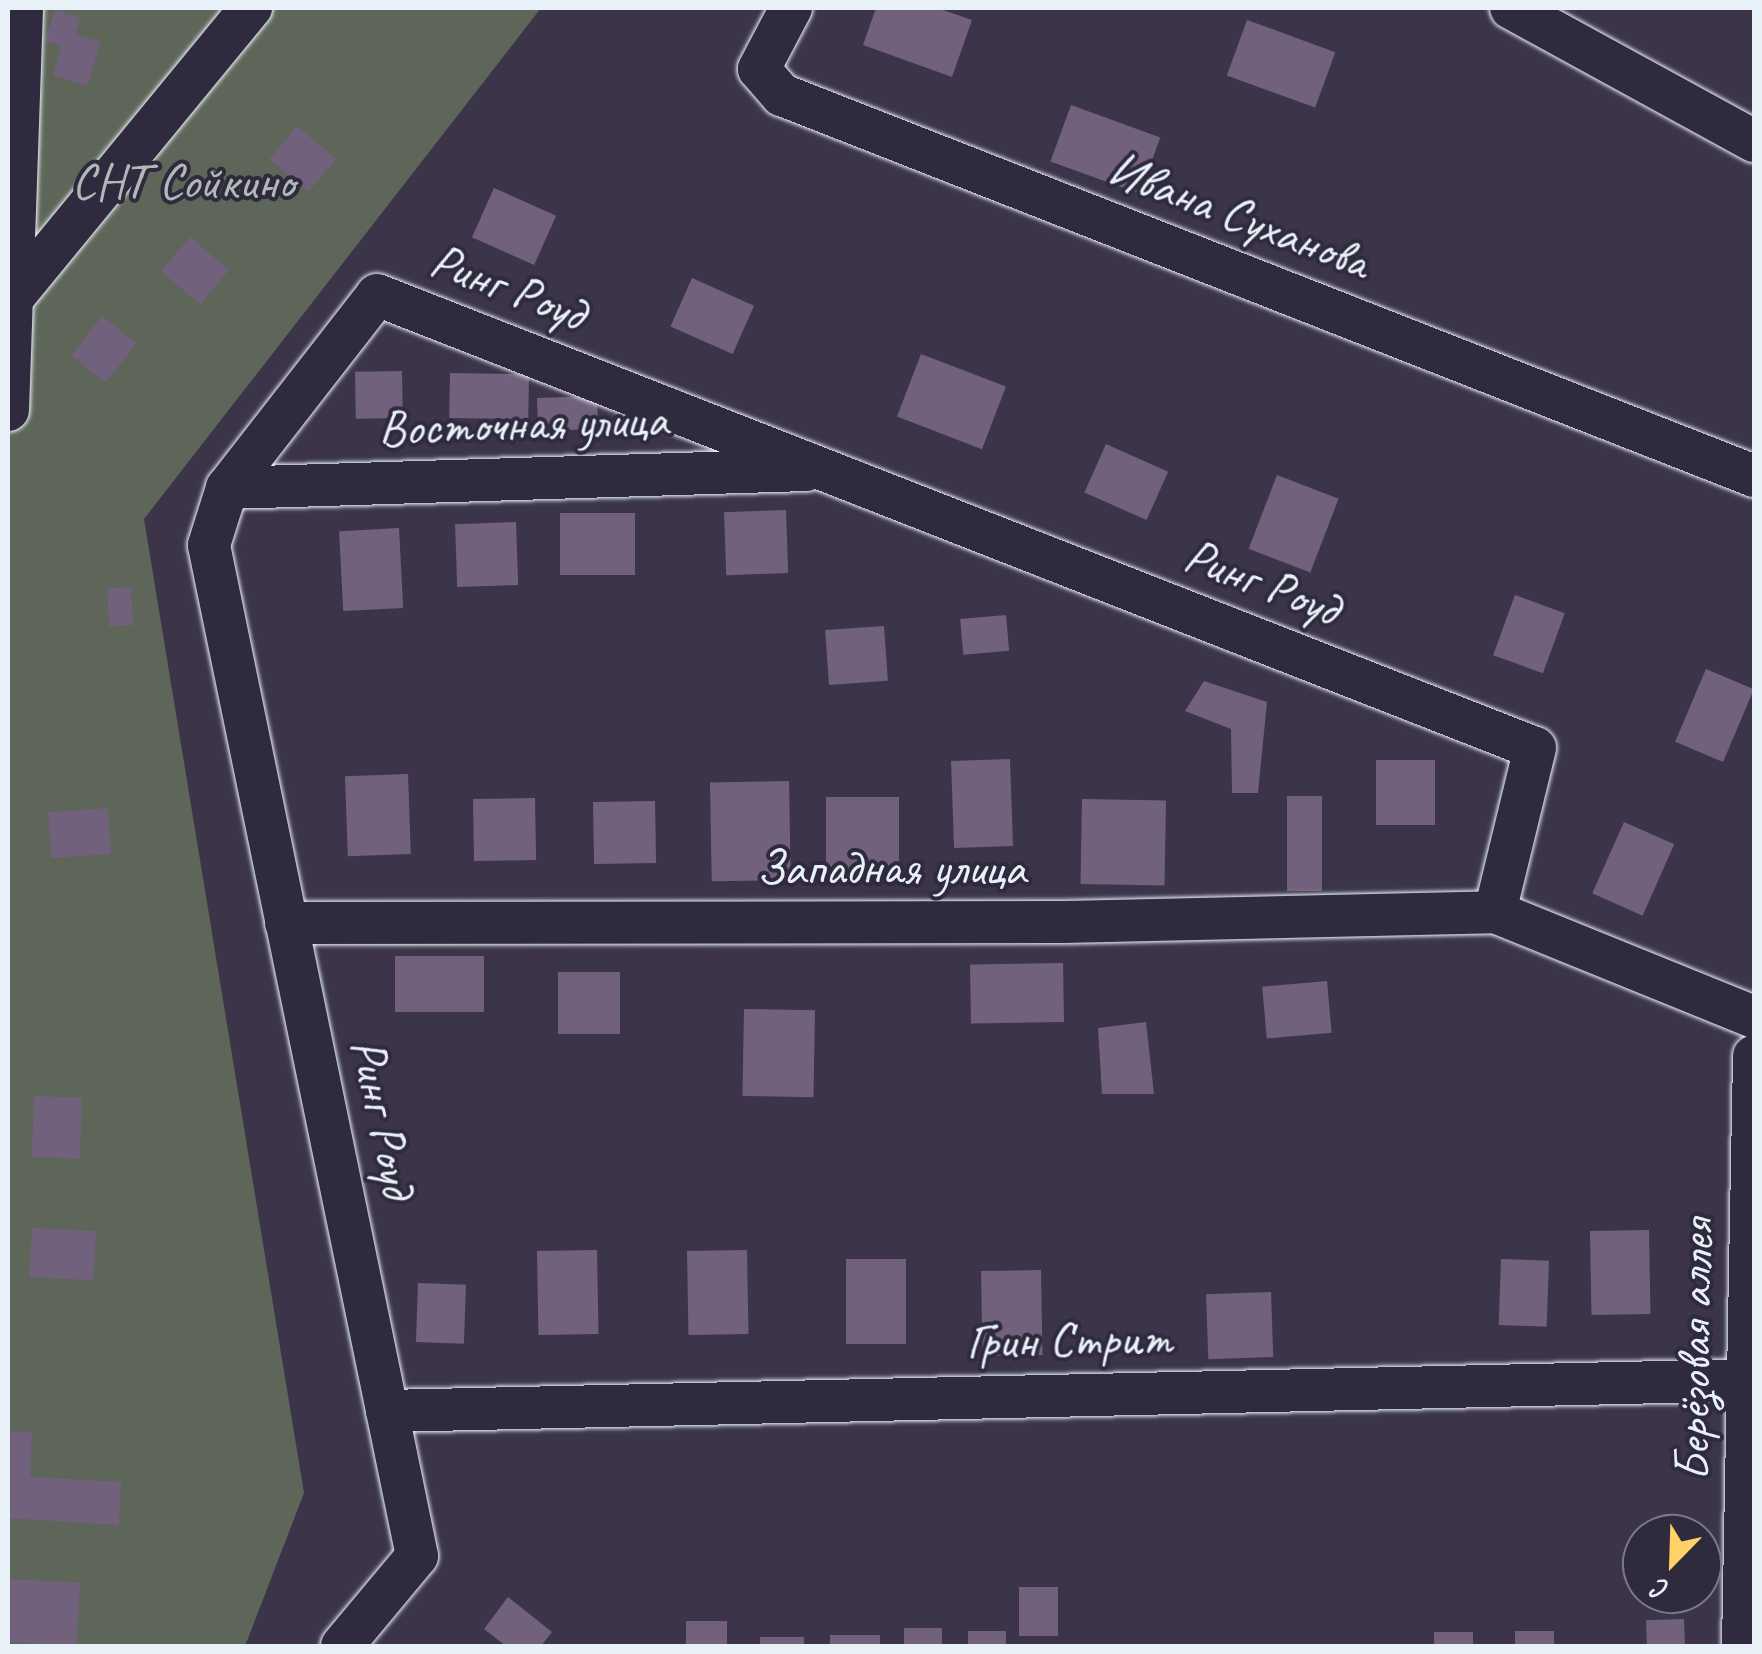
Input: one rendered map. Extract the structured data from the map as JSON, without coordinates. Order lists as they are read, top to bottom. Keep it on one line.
{"streets":{"street":["Ивана Суханова","Ринг Роуд","Восточная улица","Западная улица","Грин Стрит","Берёзовая аллея"]},"crossings":[["Ринг Роуд","Восточная улица"],["Ринг Роуд","Западная улица"],["Ринг Роуд","Грин Стрит"],["Грин Стрит","Берёзовая аллея"]],"parks":["СНТ Сойкино"],"north":"bottom left"}
